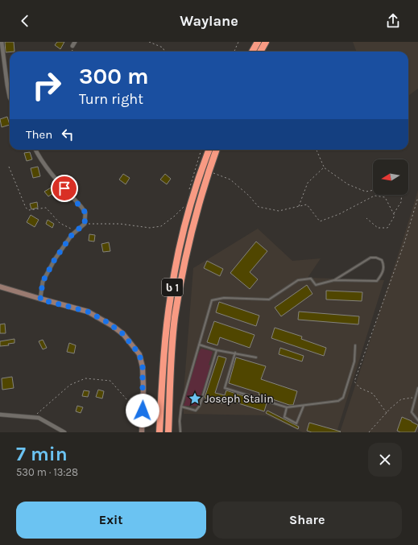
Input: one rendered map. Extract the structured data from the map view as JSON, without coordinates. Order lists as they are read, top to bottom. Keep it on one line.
{"streets":{"highway":["ს 1"]},"places":{"place":["Joseph Stalin"]},"north":"left","page":{"header":"Waylane","turn":["300 m","Turn right"],"then":"Then","heading":["7 min","530 m · 13:28"],"buttons":["Exit","Share"]}}
